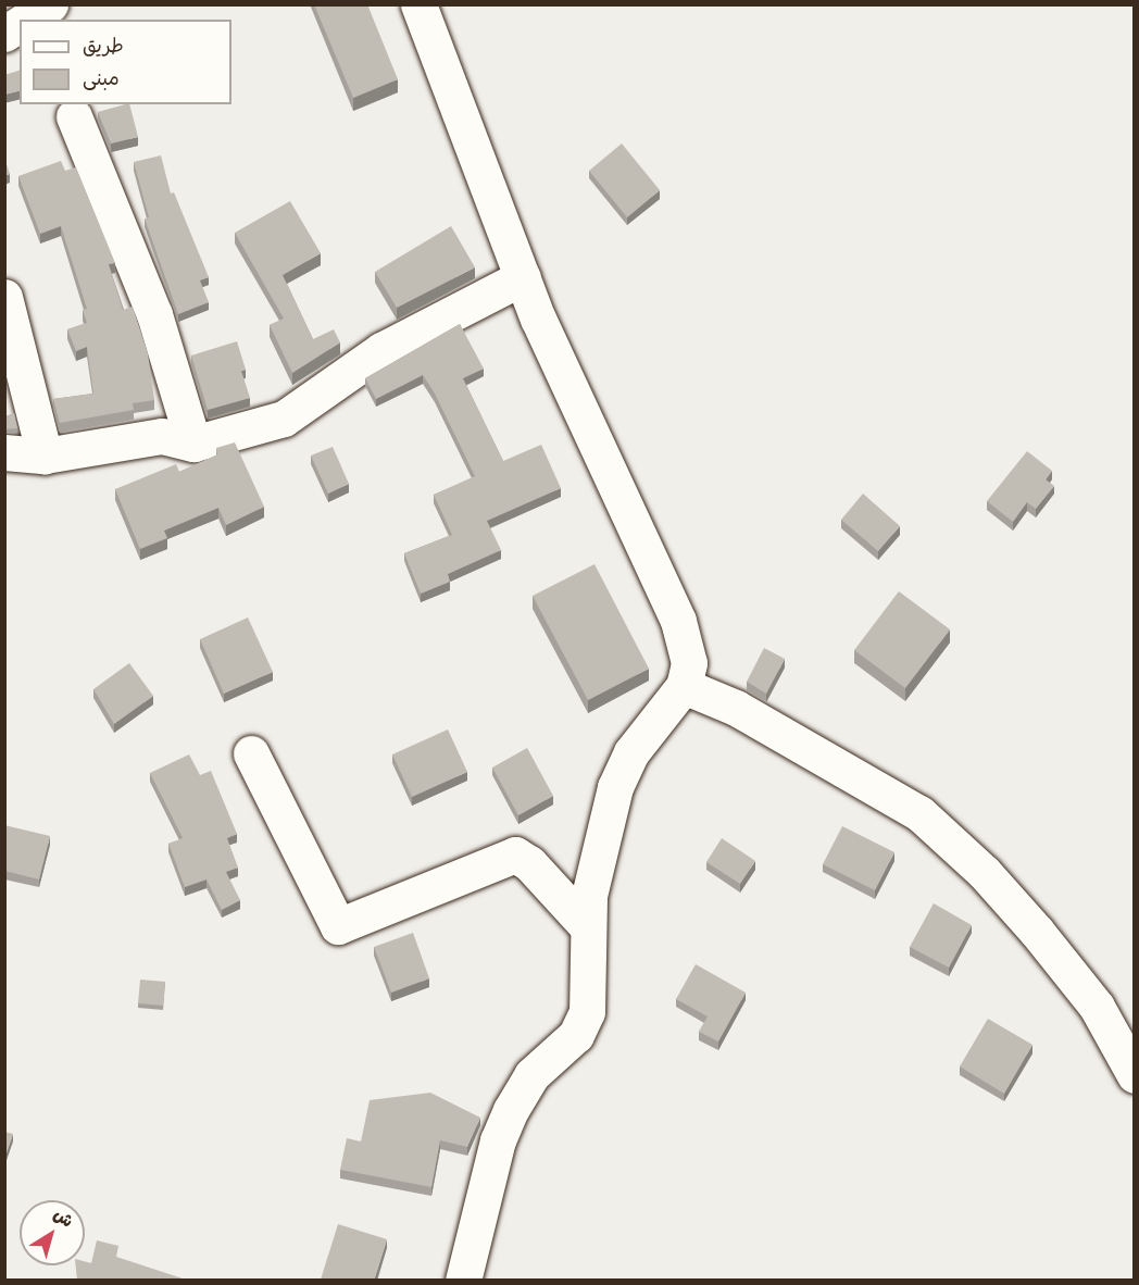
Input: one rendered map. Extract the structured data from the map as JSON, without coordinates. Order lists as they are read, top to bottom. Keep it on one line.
{"legend":["طريق","مبنى"],"north":"top right"}
